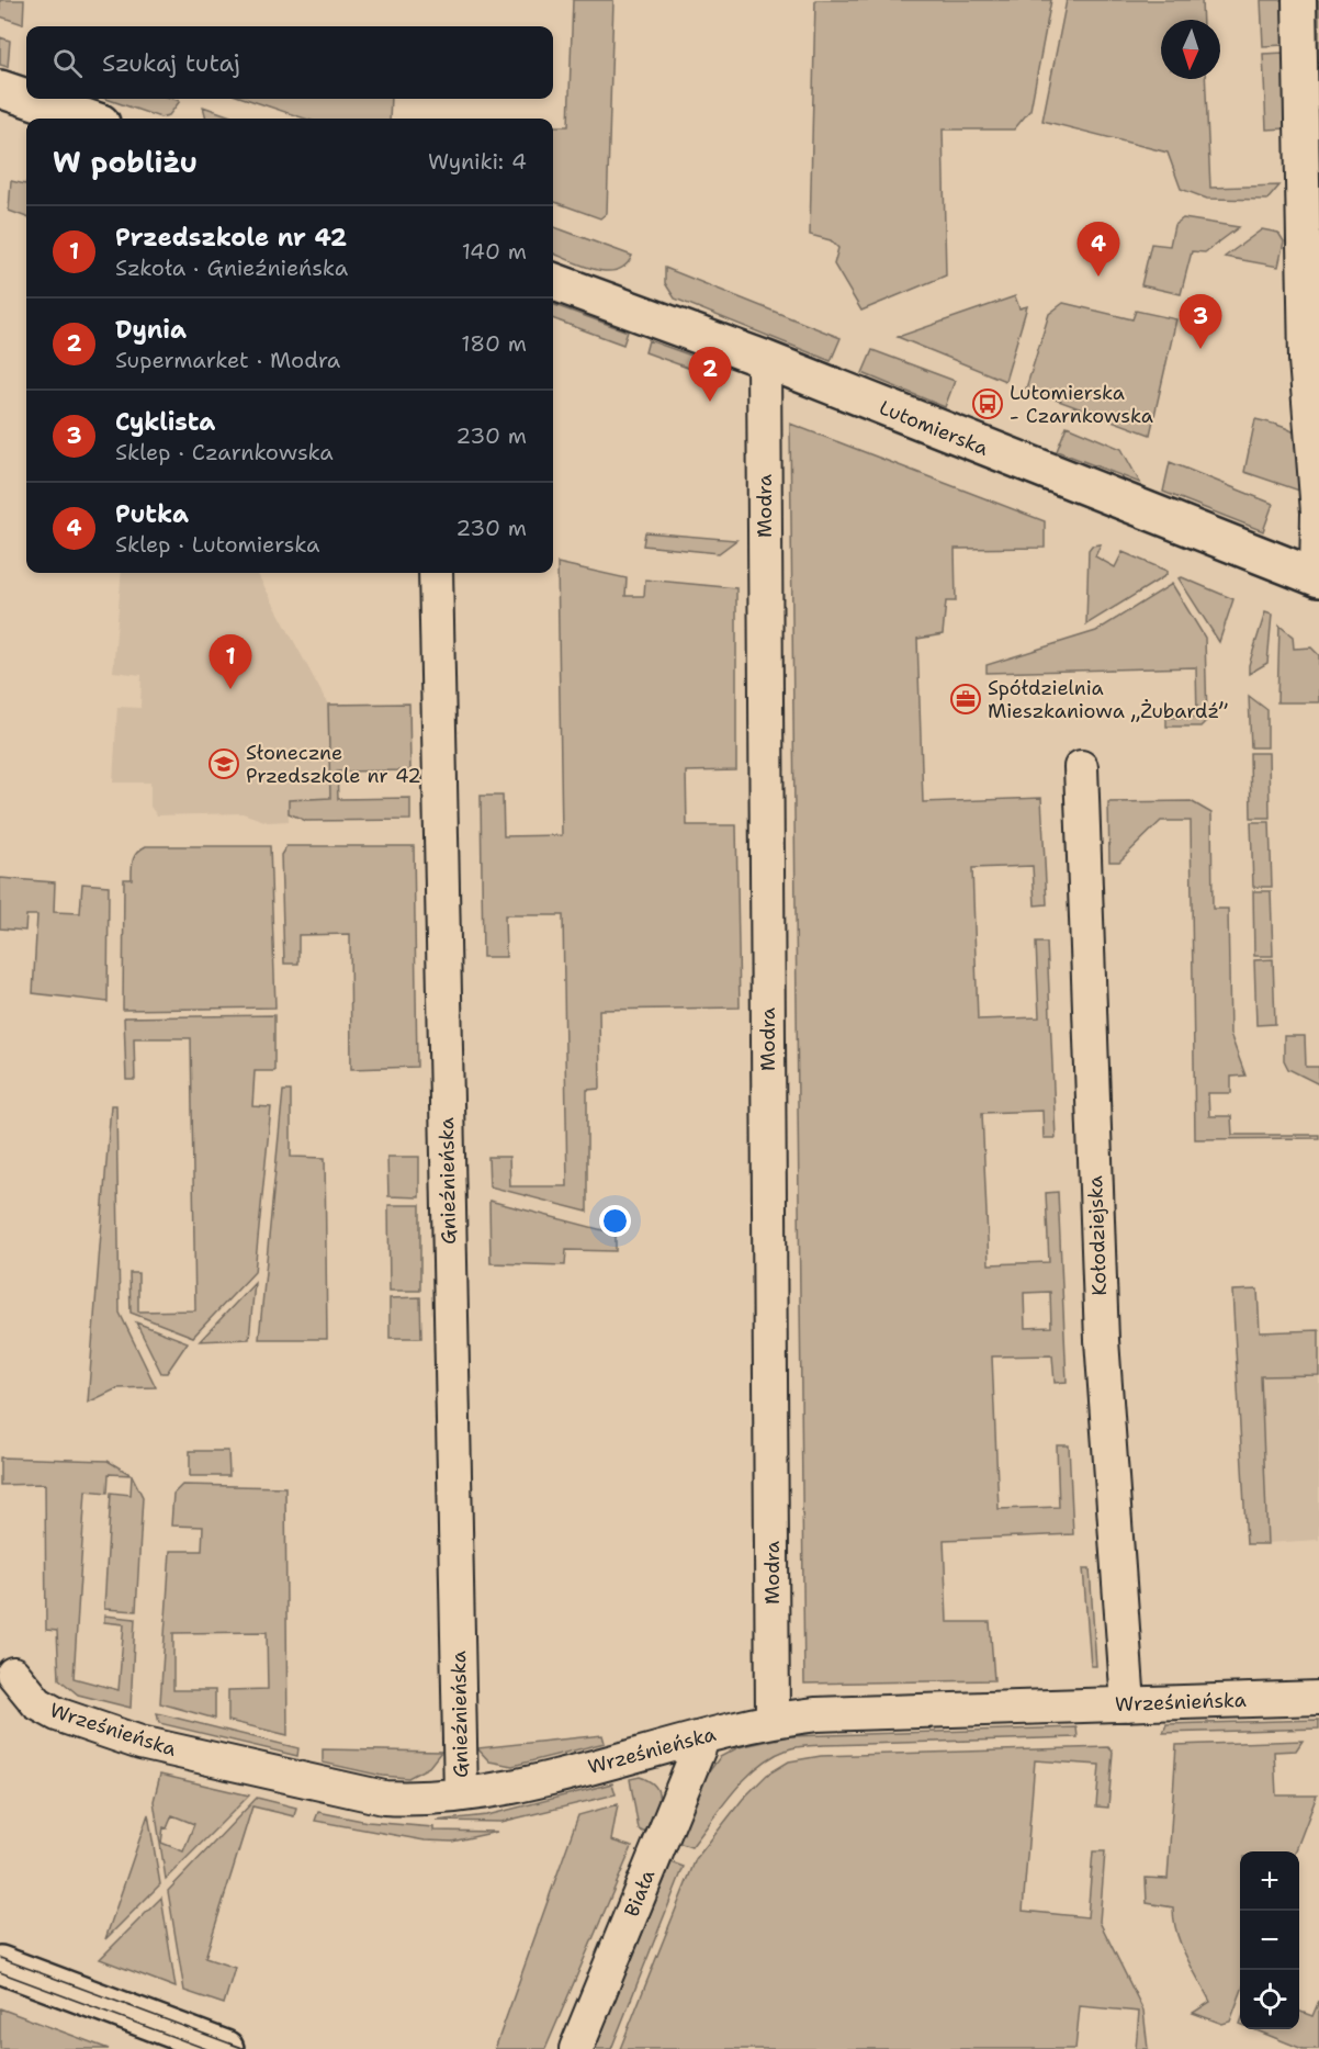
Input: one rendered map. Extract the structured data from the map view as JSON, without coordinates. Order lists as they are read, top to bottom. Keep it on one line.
{"streets":{"main road":["Lutomierska"],"street":["Modra","Gnieźnieńska","Kołodziejska","Wrześnieńska","Biała"]},"crossings":[["Lutomierska","Modra"],["Modra","Wrześnieńska"],["Gnieźnieńska","Wrześnieńska"],["Kołodziejska","Wrześnieńska"],["Wrześnieńska","Biała"]],"places":{"bus stop":["Lutomierska - Czarnkowska"],"office":["Spółdzielnia Mieszkaniowa „Żubardź”"],"school or university":["Słoneczne Przedszkole nr 42"]},"north":"bottom","page":{"search":"Szukaj tutaj","heading":["W pobliżu","Wyniki: 4"],"list":[{"mark":"1","name":"Przedszkole nr 42","note":"Szkoła · Gnieźnieńska","value":"140 m"},{"mark":"2","name":"Dynia","note":"Supermarket · Modra","value":"180 m"},{"mark":"3","name":"Cyklista","note":"Sklep · Czarnkowska","value":"230 m"},{"mark":"4","name":"Putka","note":"Sklep · Lutomierska","value":"230 m"}],"pins":["4","3","2","1"],"map_buttons":["+","−"]}}
